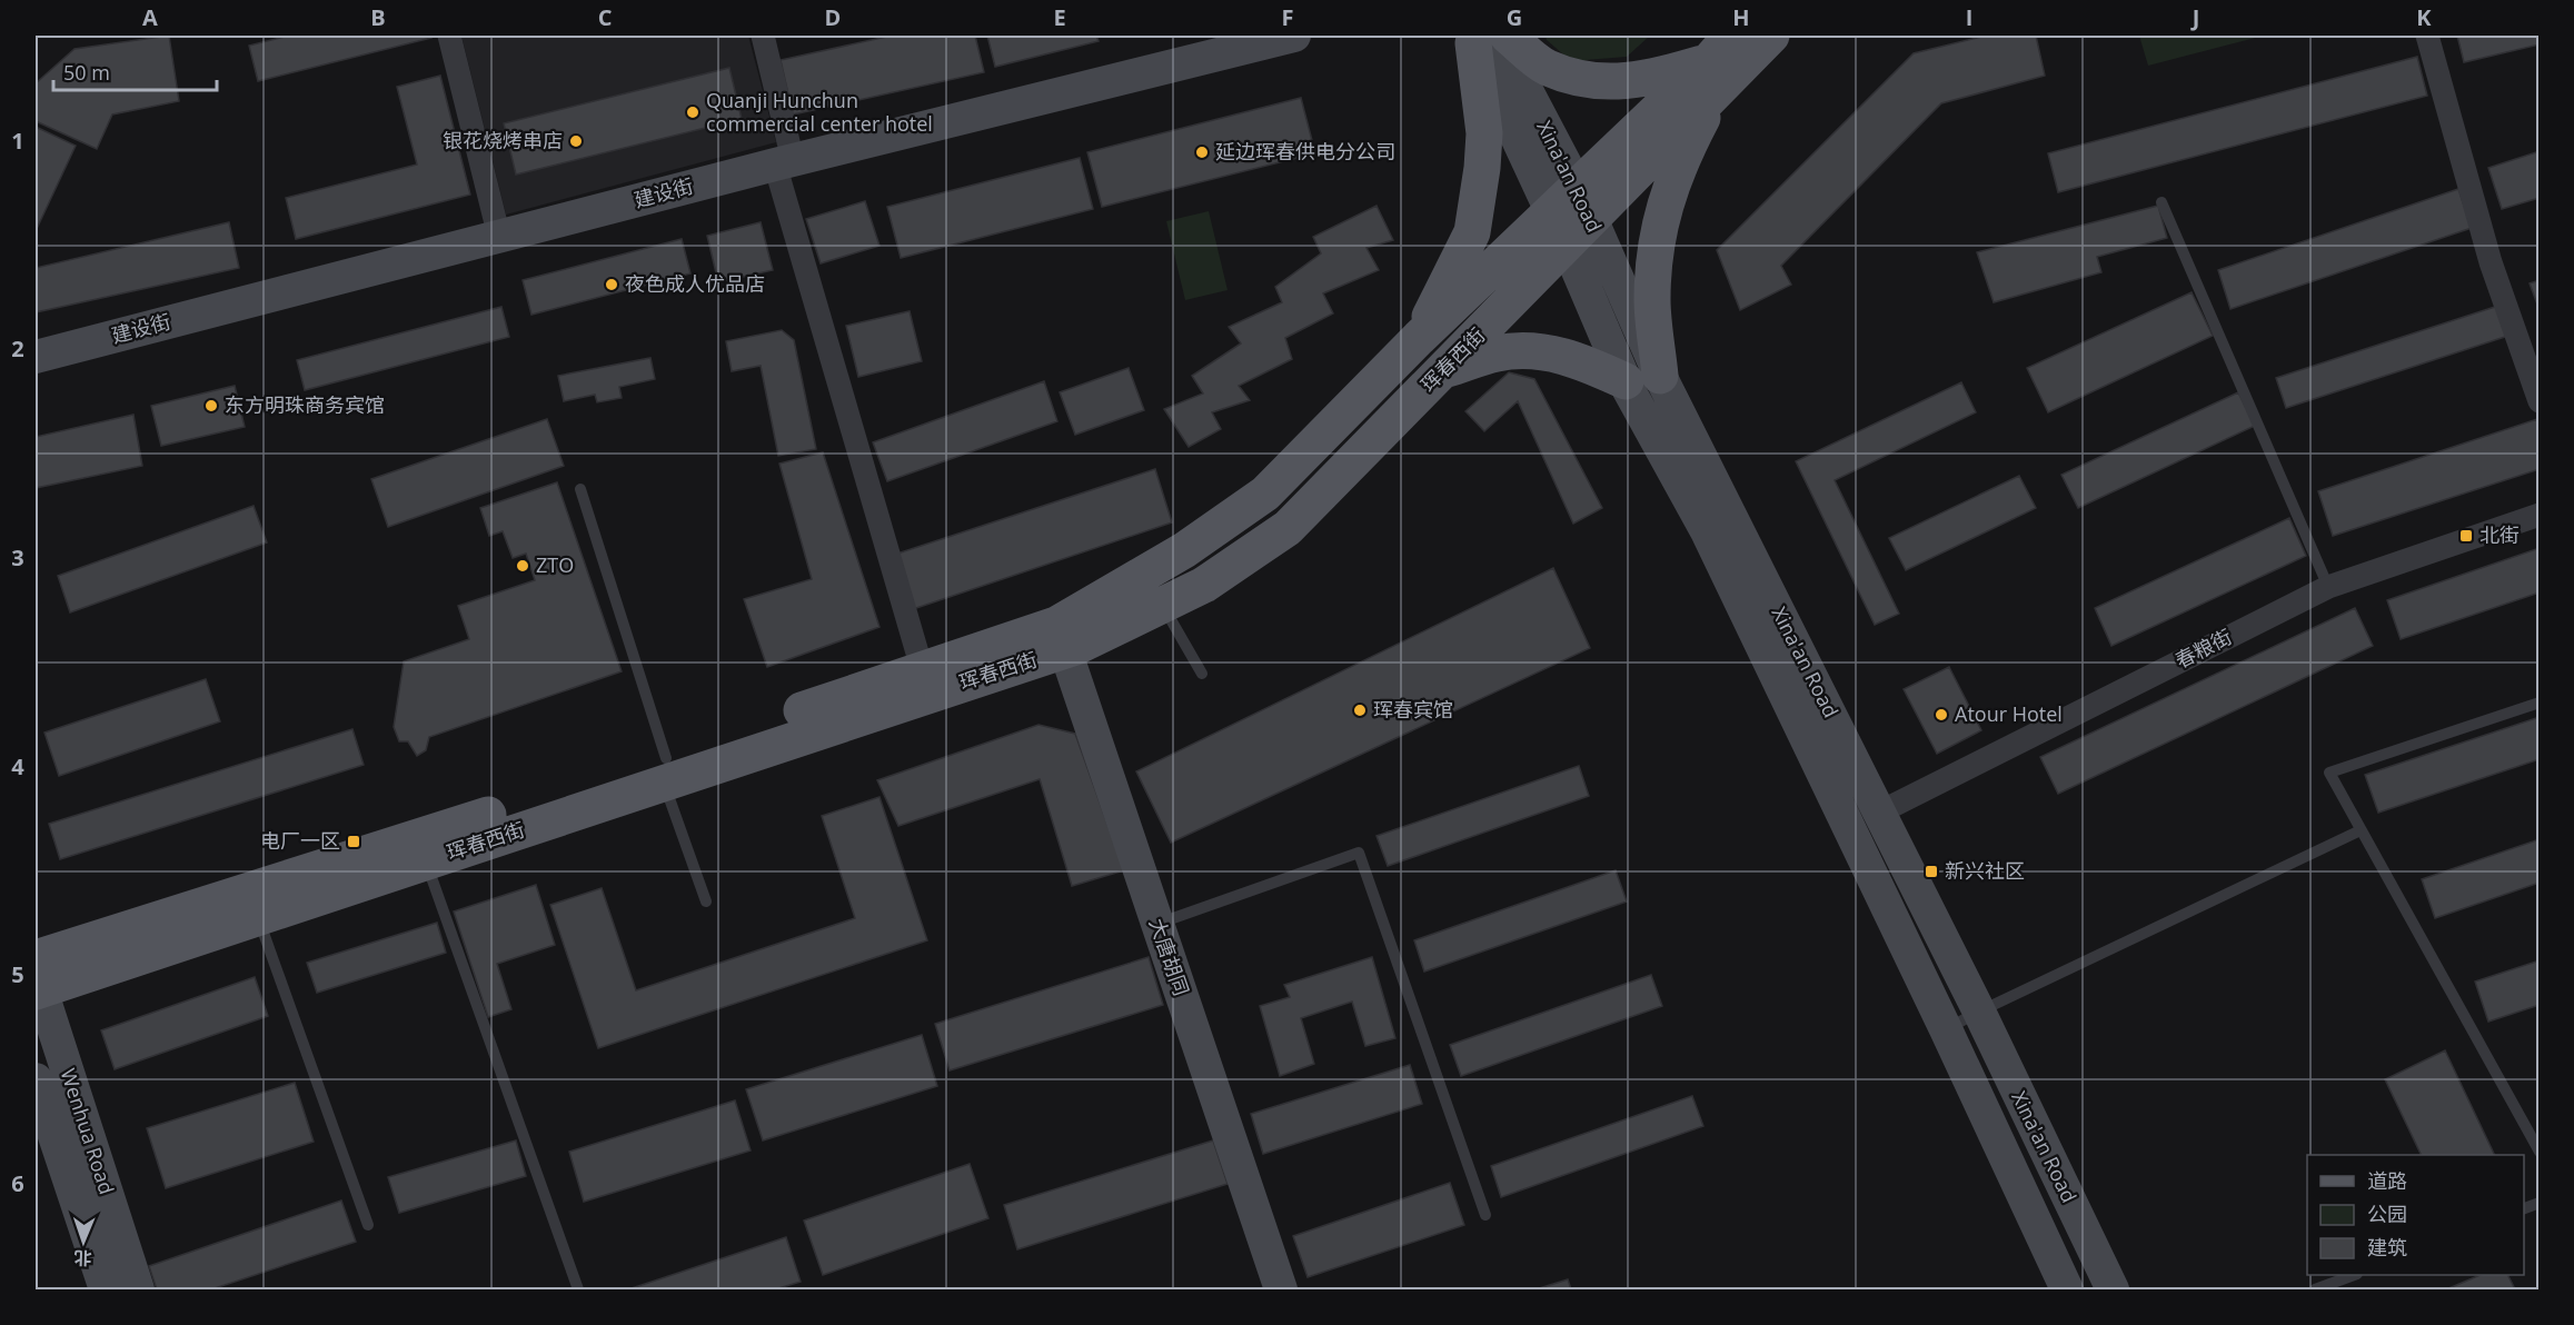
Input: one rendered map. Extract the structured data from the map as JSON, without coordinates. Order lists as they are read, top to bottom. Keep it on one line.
{"streets":{"main road":["Xina'an Road","建设街","珲春西街","大唐胡同","Wenhua Road"],"street":["春粮街"]},"crossings":[["Xina'an Road","珲春西街"],["Xina'an Road","春粮街"],["珲春西街","大唐胡同"],["珲春西街","Wenhua Road"]],"places":{"other":["Quanji Hunchun commercial center hotel","银花烧烤串店","延边珲春供电分公司","夜色成人优品店","东方明珠商务宾馆","ZTO","珲春宾馆","Atour Hotel"],"transit":["北街","电厂一区","新兴社区"]},"legend":["道路","公园","建筑"],"scale_bar":"50 m","north":"bottom","grid":{"columns":["A","B","C","D","E","F","G","H","I","J","K"],"rows":["1","2","3","4","5","6"]}}
